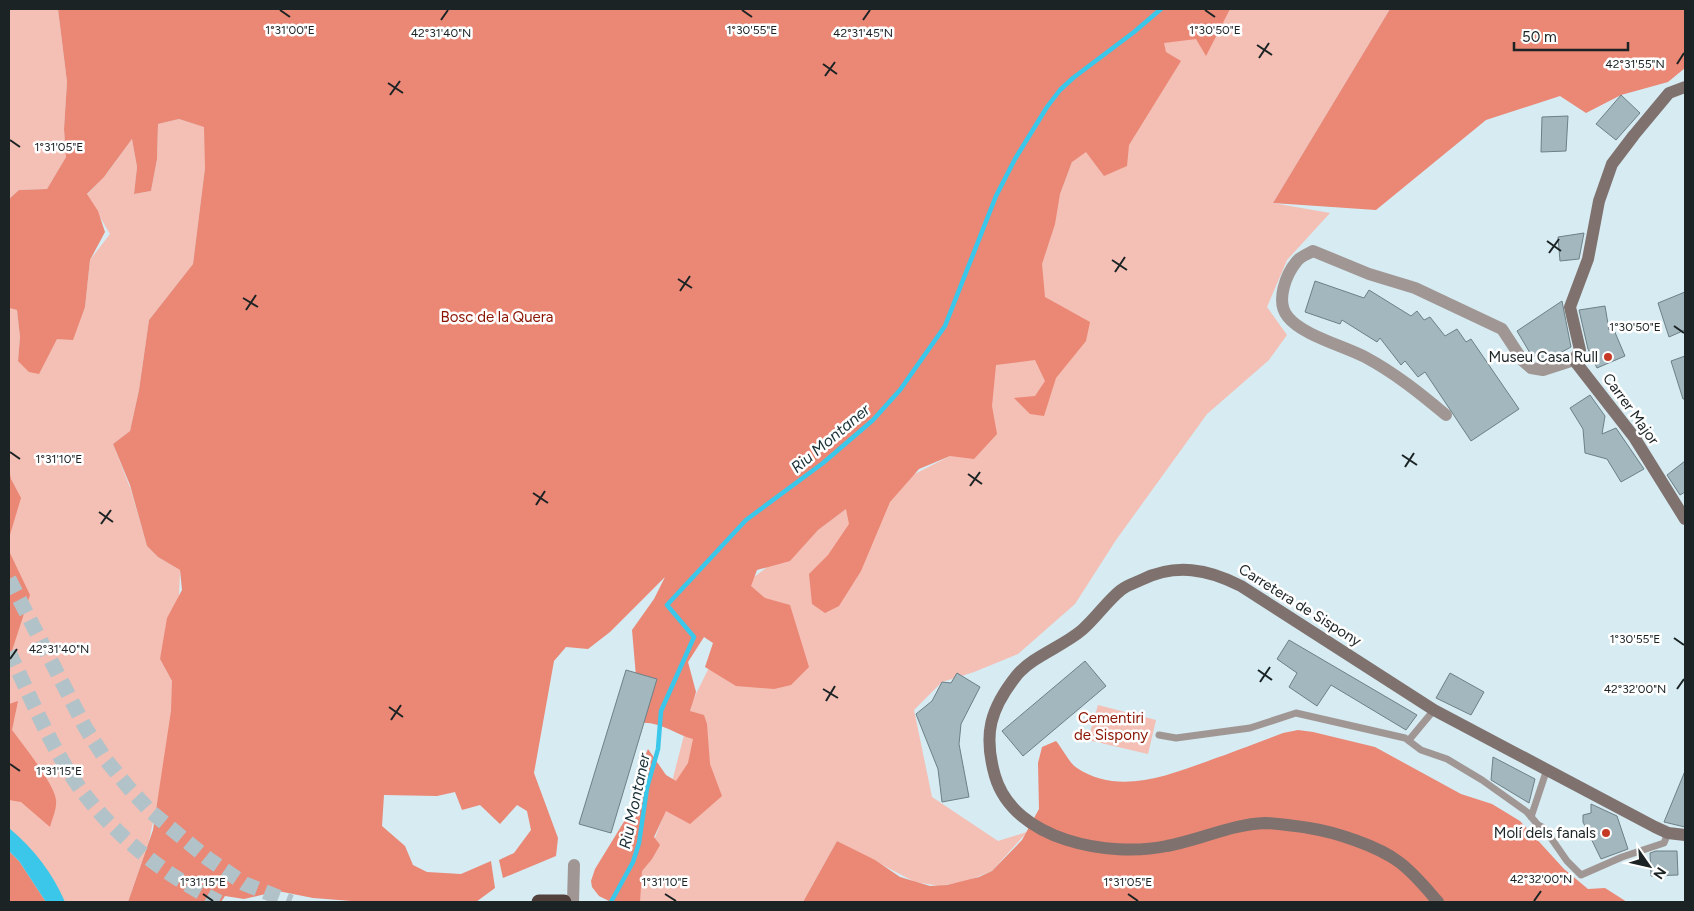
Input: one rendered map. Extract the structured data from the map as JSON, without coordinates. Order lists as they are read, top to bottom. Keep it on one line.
{"streets":{"main road":["Carrer Major","Carretera de Sispony"]},"water":["Riu Montaner"],"parks":["Bosc de la Quera","Cementiri de Sispony"],"places":["Museu Casa Rull","Molí dels fanals"],"scale_bar":"50 m","north":"bottom right","coordinates":["1°30'55\"E","1°31'00\"E","1°30'50\"E","42°31'40\"N","42°31'45\"N","42°31'55\"N","1°31'05\"E","1°31'10\"E","42°32'00\"N","1°31'15\"E"]}
